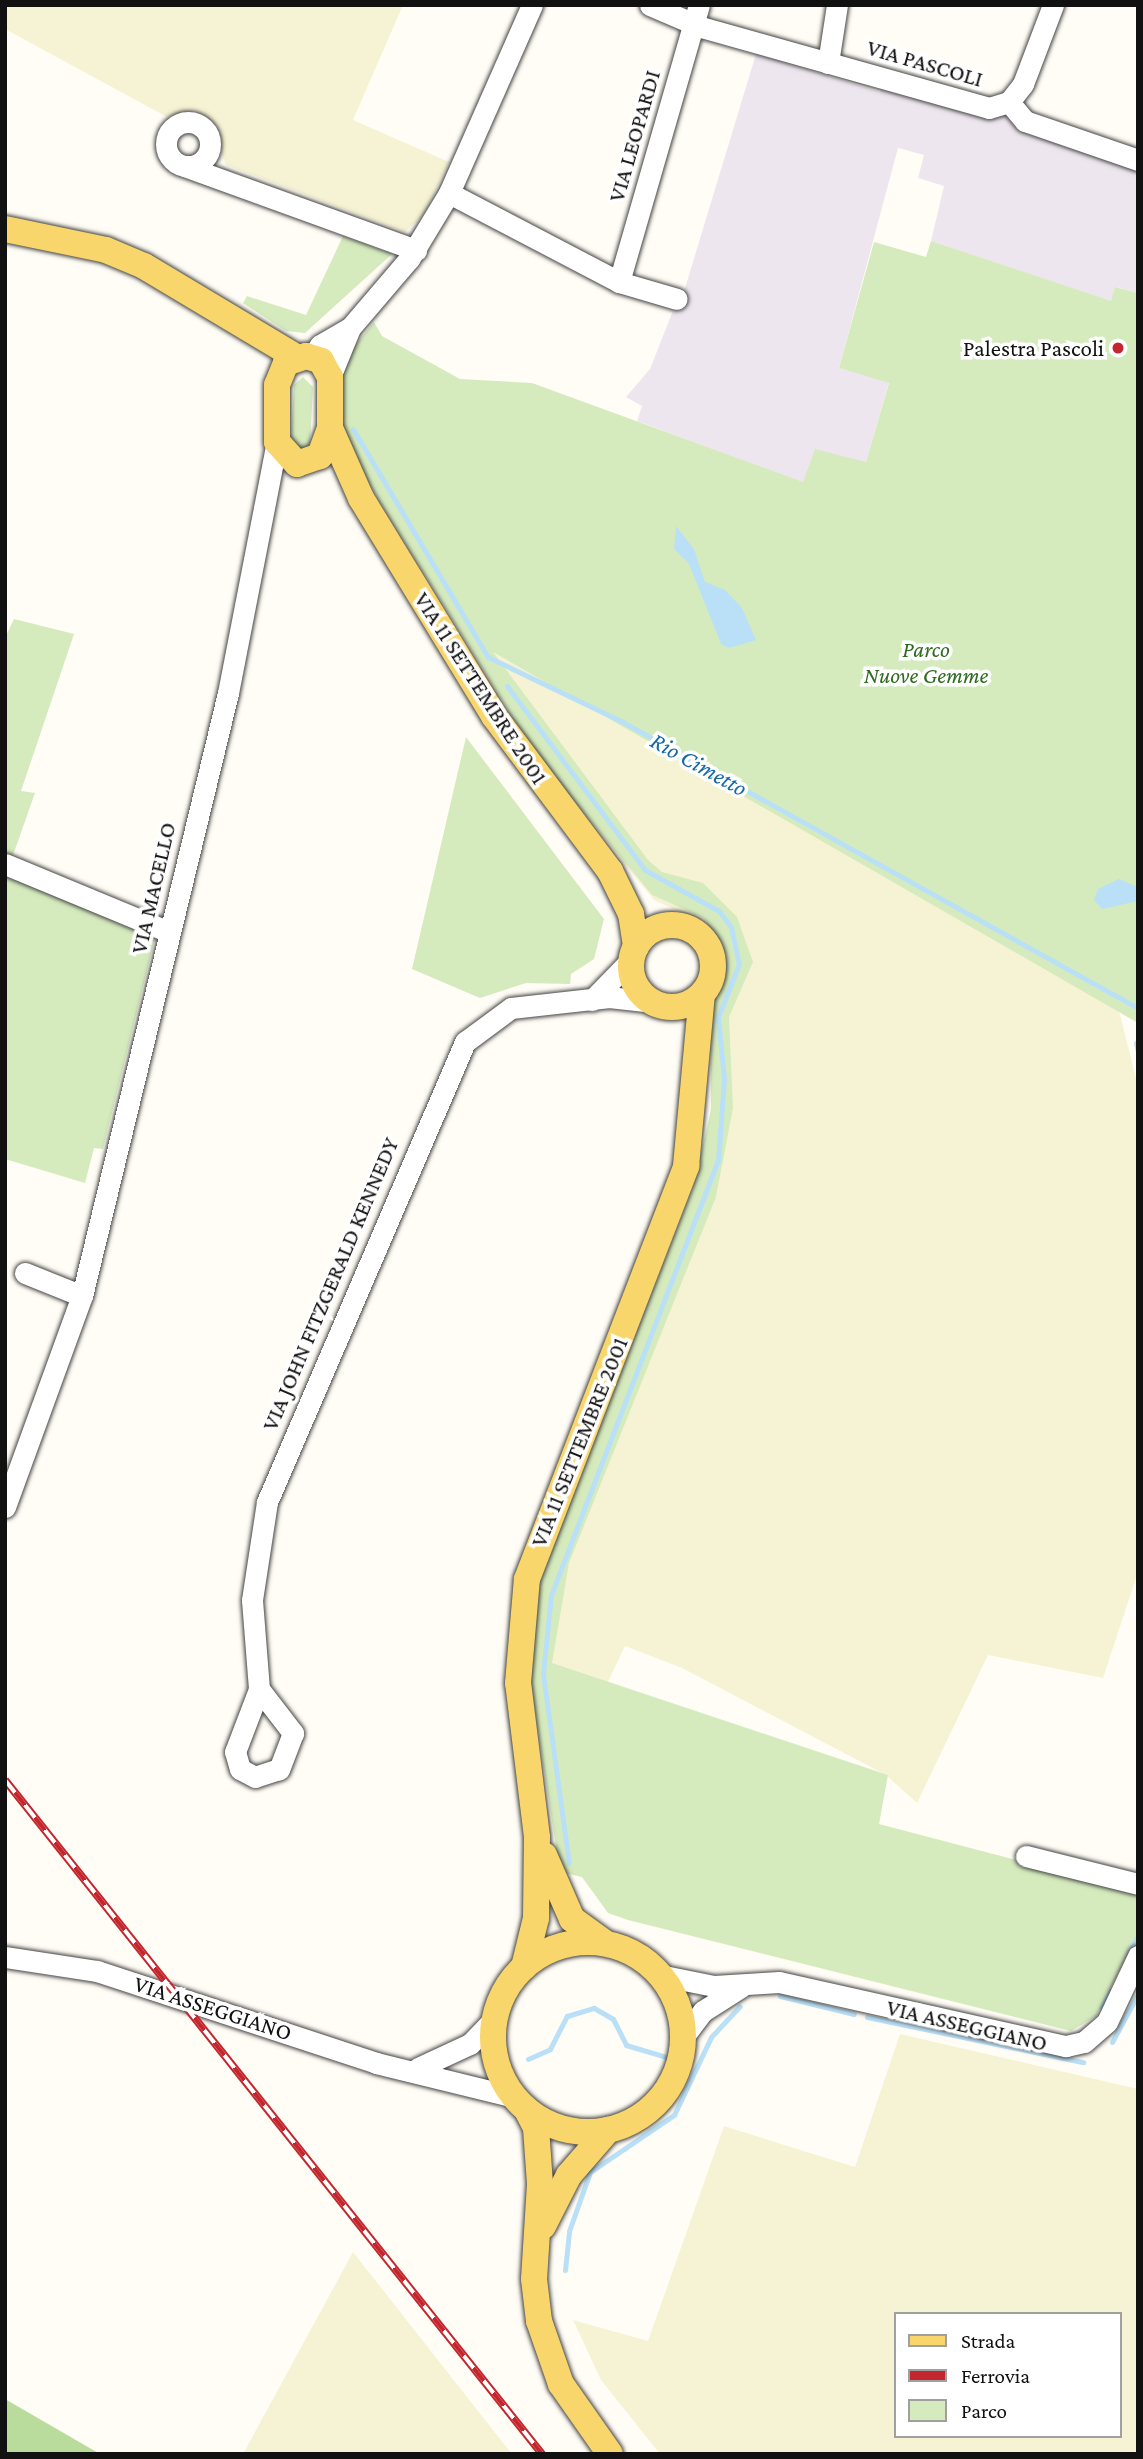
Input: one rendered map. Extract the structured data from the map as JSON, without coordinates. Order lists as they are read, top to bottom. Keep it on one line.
{"streets":{"main road":["VIA 11 SETTEMBRE 2001","VIA ASSEGGIANO"],"street":["VIA PASCOLI","VIA LEOPARDI","VIA MACELLO","VIA JOHN FITZGERALD KENNEDY"]},"crossings":[["VIA PASCOLI","VIA LEOPARDI"],["VIA 11 SETTEMBRE 2001","VIA MACELLO"],["VIA 11 SETTEMBRE 2001","VIA JOHN FITZGERALD KENNEDY"],["VIA 11 SETTEMBRE 2001","VIA ASSEGGIANO"]],"water":["Rio Cimetto"],"parks":["Parco Nuove Gemme"],"places":["Palestra Pascoli"],"legend":["Strada","Ferrovia","Parco"]}
